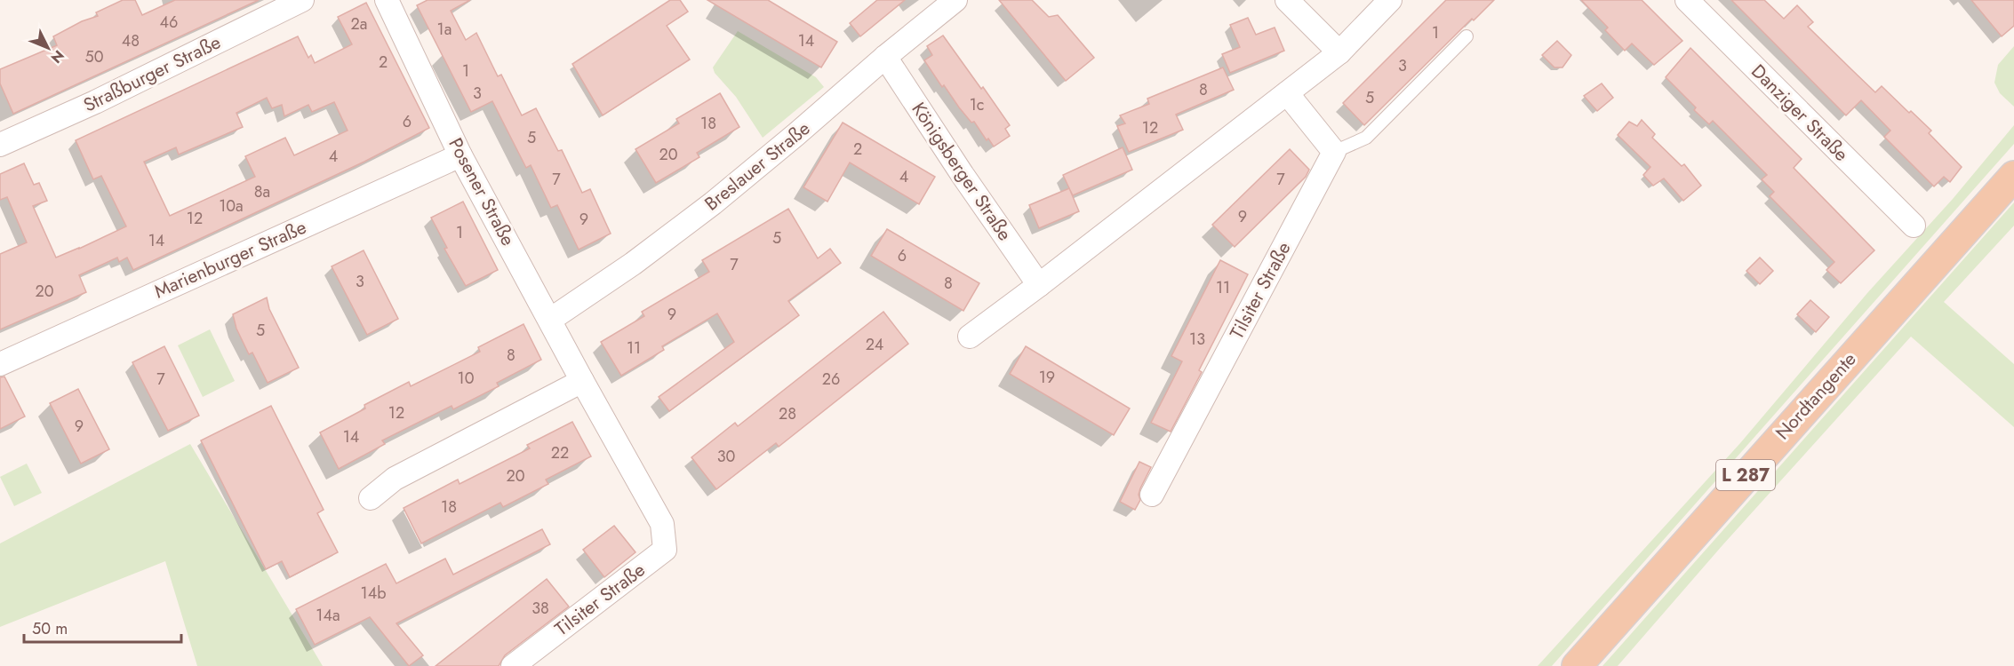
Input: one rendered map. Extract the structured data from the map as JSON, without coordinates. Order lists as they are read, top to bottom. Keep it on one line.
{"streets":{"main road":["Nordtangente","L 287"],"street":["Straßburger Straße","Danziger Straße","Breslauer Straße","Königsberger Straße","Posener Straße","Marienburger Straße","Tilsiter Straße"]},"crossings":[["Breslauer Straße","Königsberger Straße"],["Breslauer Straße","Posener Straße"],["Posener Straße","Marienburger Straße"],["Posener Straße","Tilsiter Straße"]],"house_numbers":["46","2a","1a","1","48","14","50","2","3","1","8","3","5","1c","6","18","12","5","2","20","4","4","7","7","8a","10a","9","12","9","1","5","14","6","7","3","8","11","20","9","5","13","24","11","8","19","10","7","26","12","28","9","14","22","30","20","18","14b","38","14a"],"scale_bar":"50 m","north":"bottom right"}
